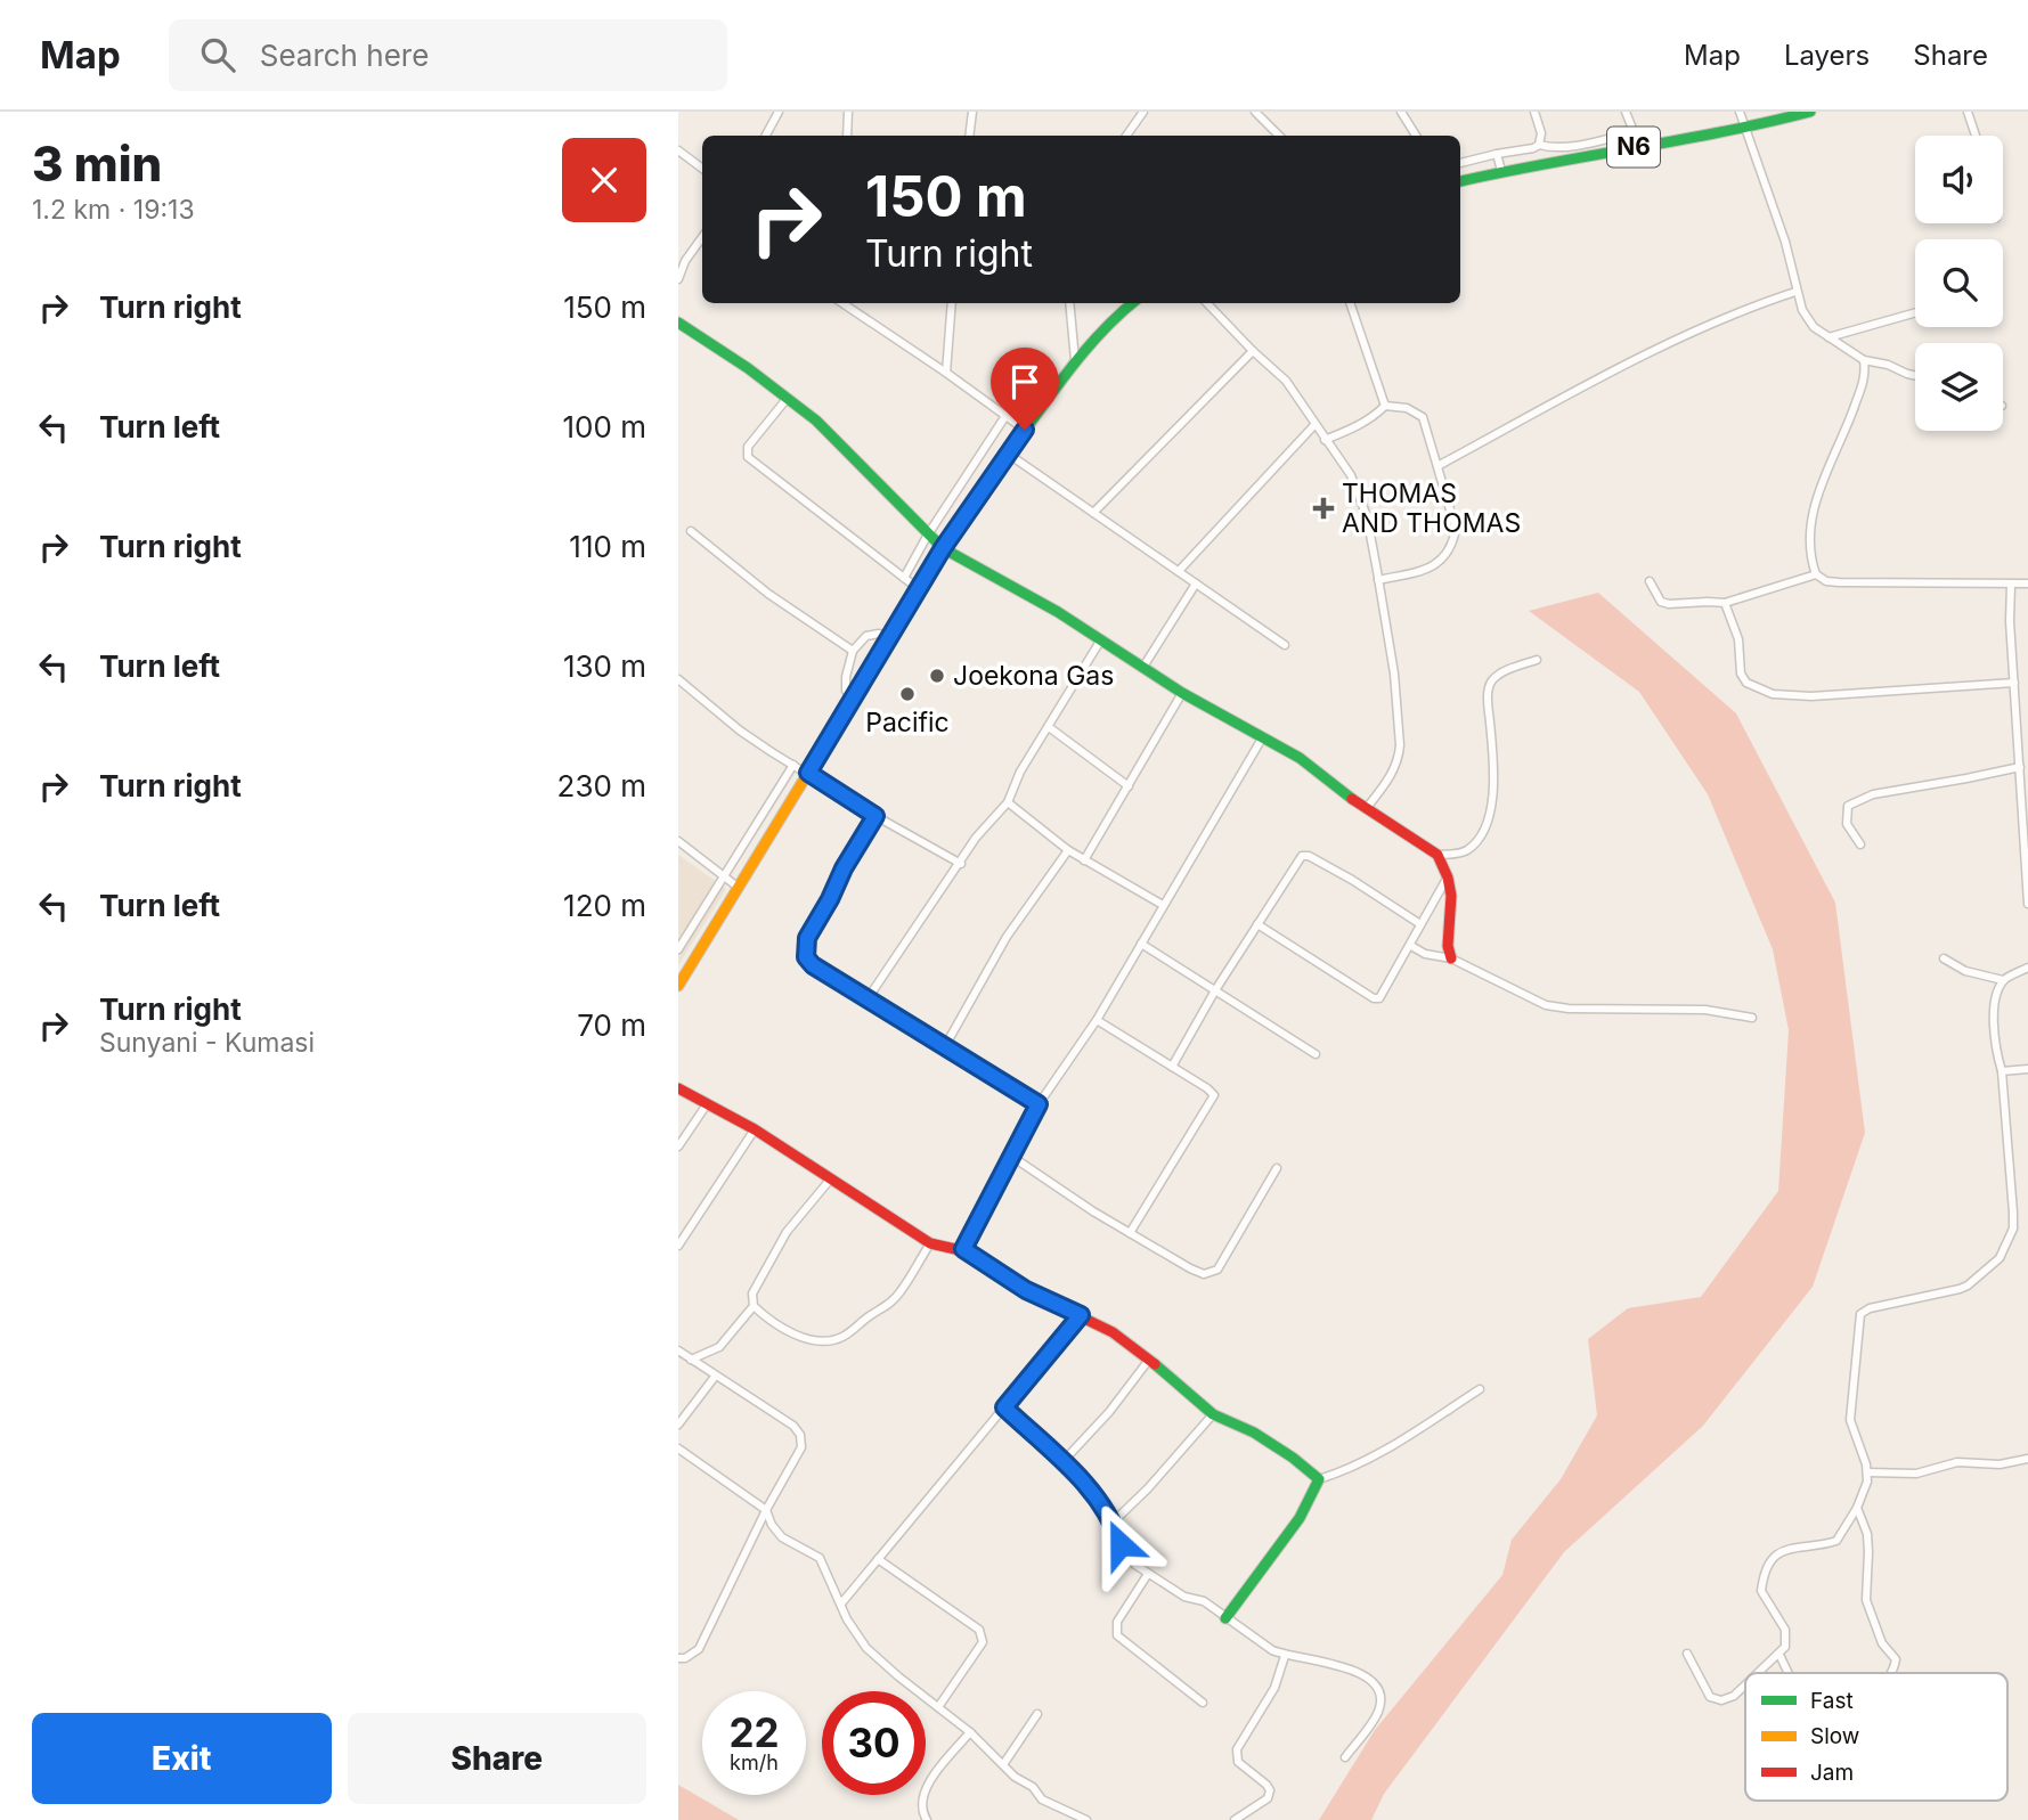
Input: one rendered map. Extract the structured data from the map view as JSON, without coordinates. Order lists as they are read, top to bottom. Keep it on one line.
{"streets":{"street":["N6"]},"places":{"health":["THOMAS AND THOMAS"],"other":["Joekona Gas","Pacific"]},"legend":["Fast","Slow","Jam"],"page":{"header":"Map","search":"Search here","nav":["Map","Layers","Share"],"heading":["3 min","1.2 km · 19:13"],"turn":["150 m","Turn right"],"list":[{"name":"Turn right","value":"150 m"},{"name":"Turn left","value":"100 m"},{"name":"Turn right","value":"110 m"},{"name":"Turn left","value":"130 m"},{"name":"Turn right","value":"230 m"},{"name":"Turn left","value":"120 m"},{"name":"Turn right","note":"Sunyani - Kumasi","value":"70 m"}],"speed":"22 km/h","limit":"30","buttons":["Exit","Share"]}}
